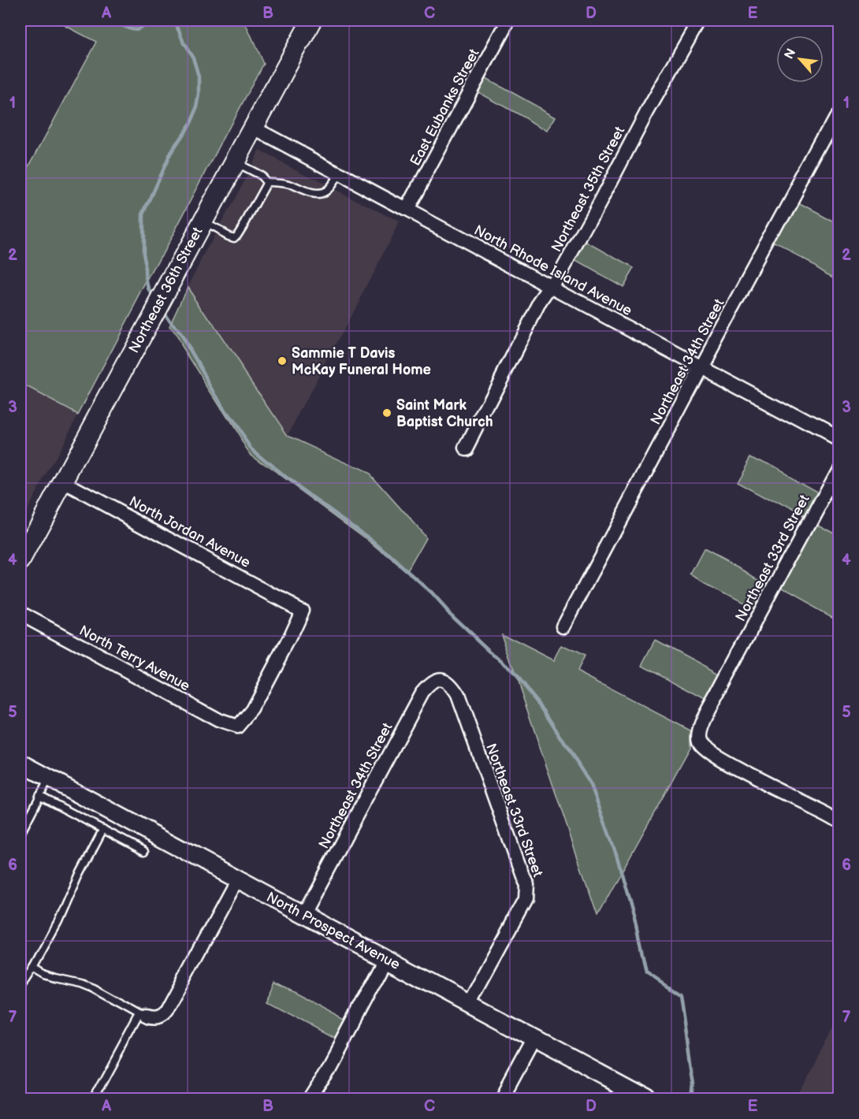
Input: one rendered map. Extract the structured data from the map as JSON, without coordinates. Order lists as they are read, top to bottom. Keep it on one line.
{"streets":{"main road":["Northeast 36th Street"],"street":["East Eubanks Street","Northeast 35th Street","North Rhode Island Avenue","Northeast 34th Street","North Jordan Avenue","Northeast 33rd Street","North Terry Avenue","North Prospect Avenue"]},"crossings":[["East Eubanks Street","North Rhode Island Avenue"],["Northeast 35th Street","North Rhode Island Avenue"],["North Rhode Island Avenue","Northeast 36th Street"],["North Rhode Island Avenue","Northeast 34th Street"],["Northeast 36th Street","North Jordan Avenue"],["Northeast 34th Street","Northeast 33rd Street"],["Northeast 34th Street","North Prospect Avenue"],["North Jordan Avenue","North Terry Avenue"],["Northeast 33rd Street","North Prospect Avenue"]],"places":["Sammie T Davis McKay Funeral Home","Saint Mark Baptist Church"],"north":"top left","grid":{"columns":["A","B","C","D","E"],"rows":["1","2","3","4","5","6","7"]}}
